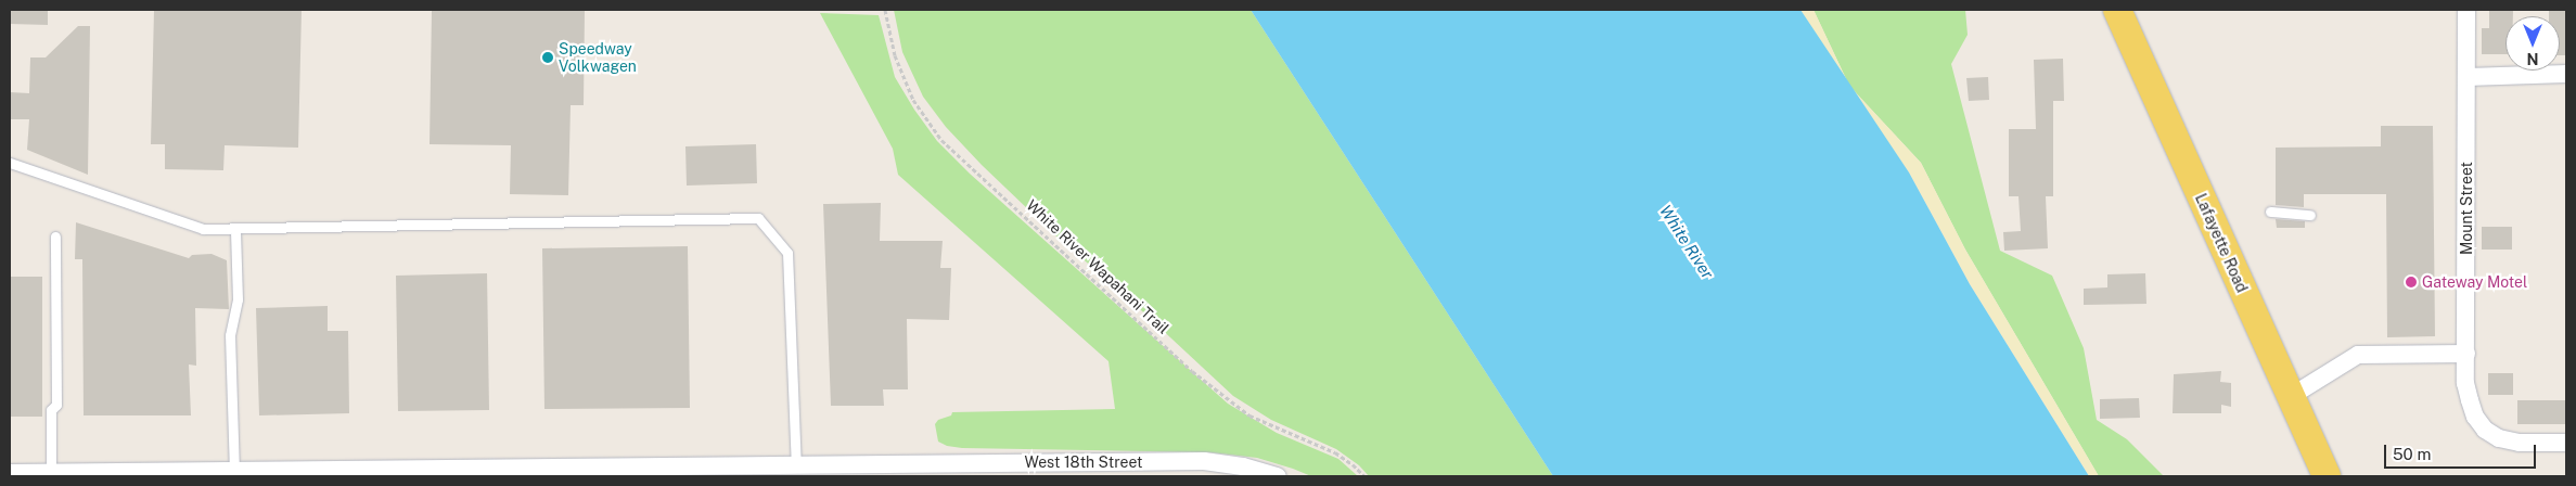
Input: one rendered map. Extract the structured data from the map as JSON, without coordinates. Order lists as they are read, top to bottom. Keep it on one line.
{"streets":{"main road":["Lafayette Road"],"street":["Mount Street","West 18th Street"],"path":["White River Wapahani Trail"]},"water":["White River"],"places":["Speedway Volkwagen","Gateway Motel"],"scale_bar":"50 m","north":"bottom"}
